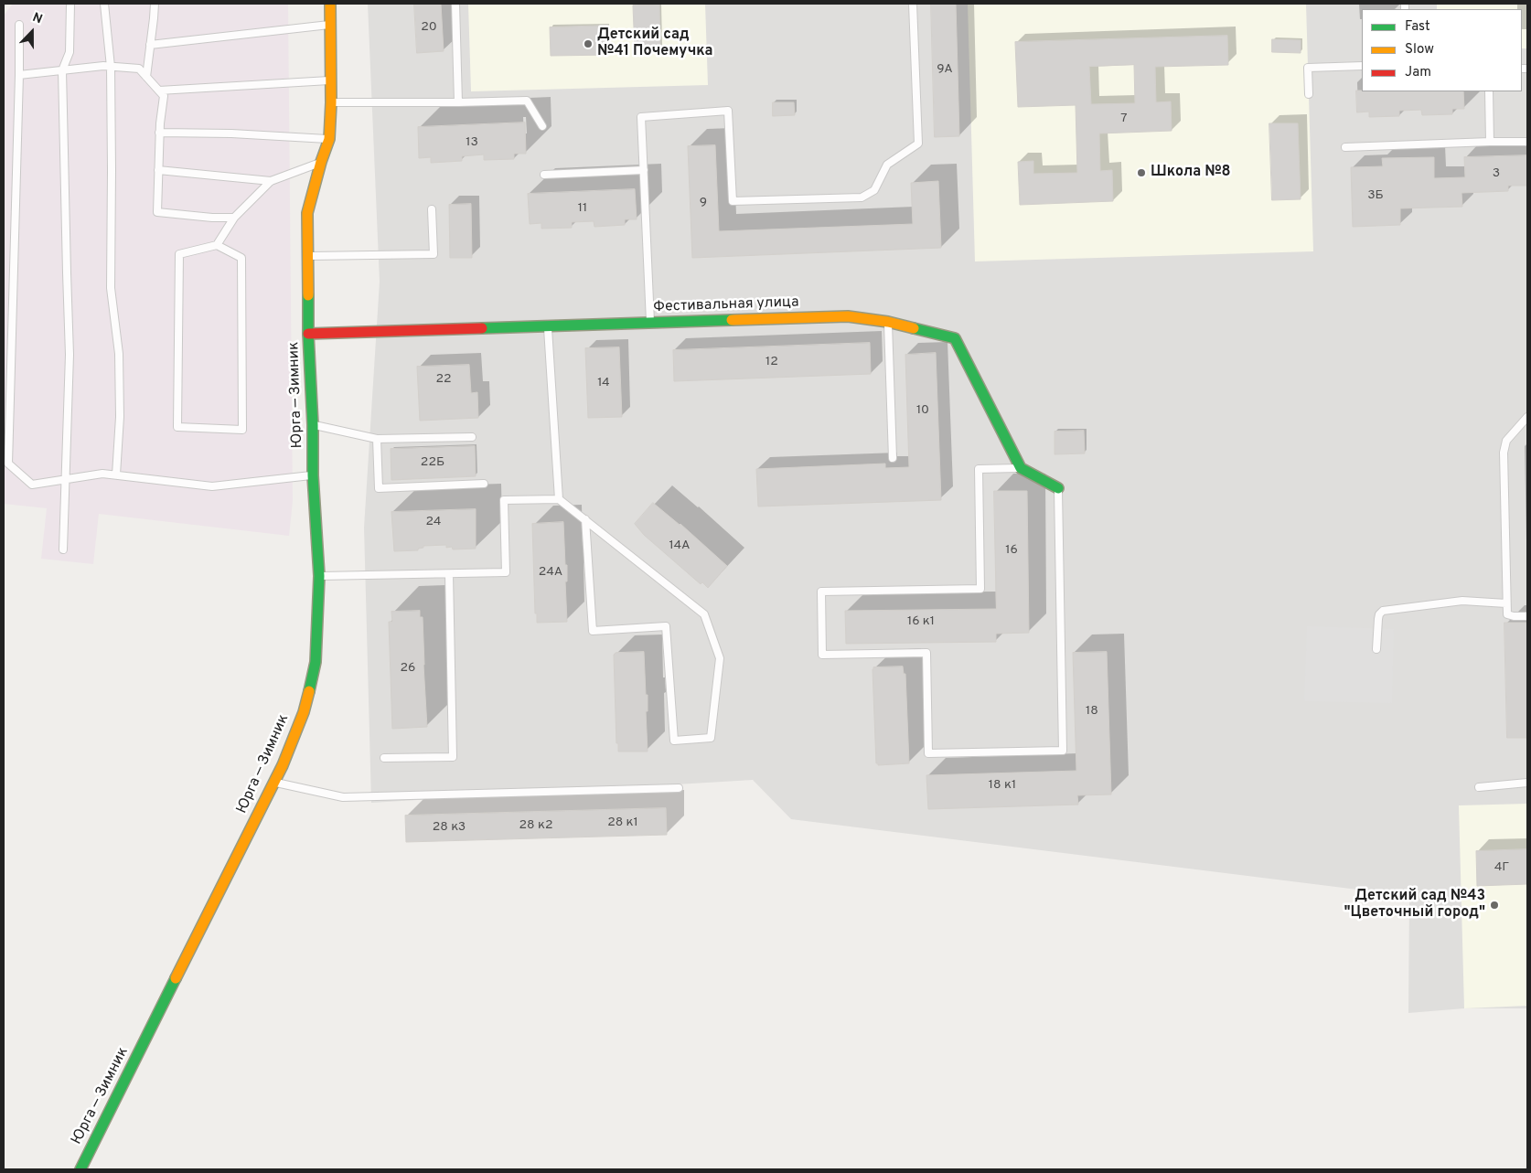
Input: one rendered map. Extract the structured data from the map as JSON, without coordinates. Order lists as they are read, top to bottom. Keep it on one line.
{"streets":{"street":["Фестивальная улица","Юрга — Зимник"]},"crossings":[["Фестивальная улица","Юрга — Зимник"]],"places":["Детский сад №41 Почемучка","Школа №8","Детский сад №43 \"Цветочный город\""],"house_numbers":["20","9А","7","13","3","3Б","9","11","12","22","14","10","22Б","24","14А","16","24А","16 к1","26","18","18 к1","28 к1","28 к2","28 к3","4Г"],"legend":["Fast","Slow","Jam"],"north":"top"}
